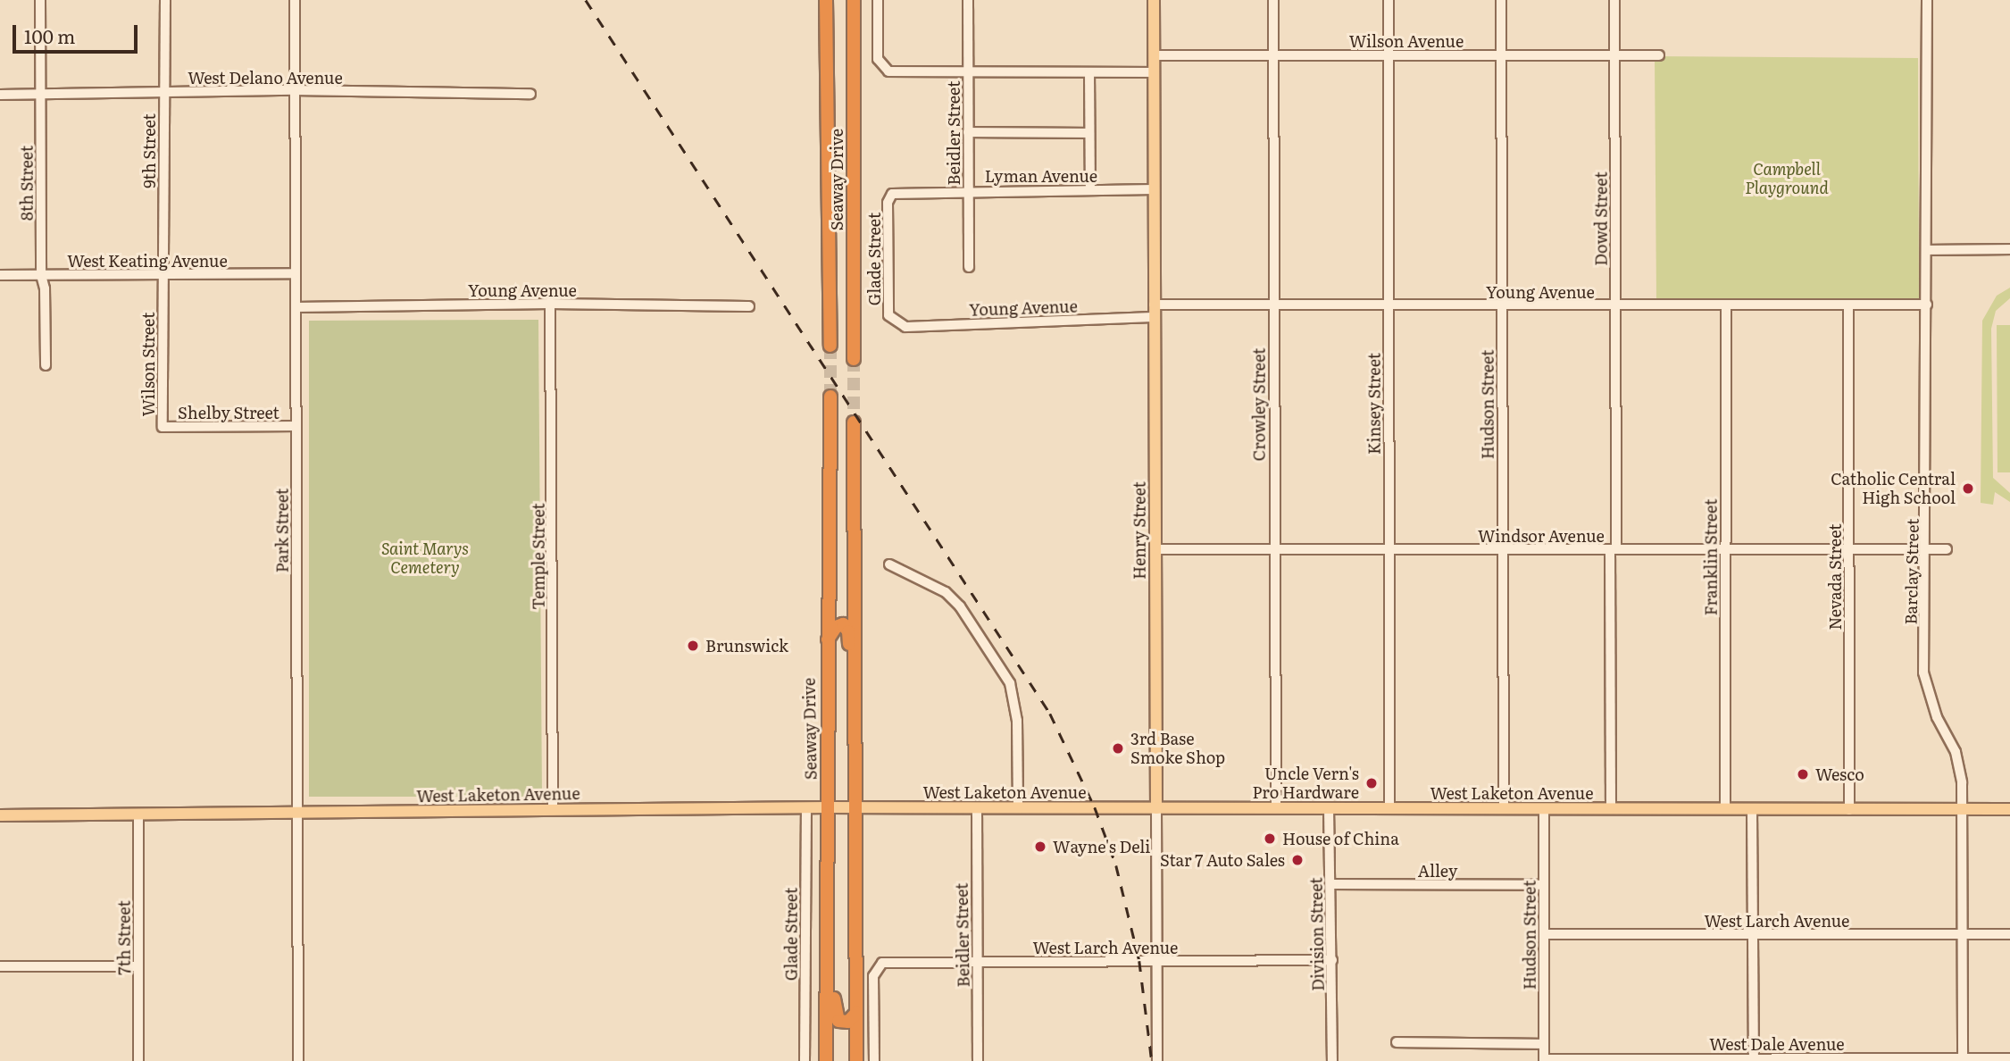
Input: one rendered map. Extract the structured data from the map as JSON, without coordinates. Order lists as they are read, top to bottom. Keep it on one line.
{"streets":{"highway":["Seaway Drive"],"main road":["Henry Street","West Laketon Avenue"],"street":["Wilson Avenue","West Delano Avenue","Beidler Street","9th Street","Lyman Avenue","8th Street","Dowd Street","Glade Street","West Keating Avenue","Young Avenue","Wilson Street","Kinsey Street","Crowley Street","Hudson Street","Shelby Street","Park Street","Windsor Avenue","Temple Street","Franklin Street","Barclay Street","Nevada Street","Alley","West Larch Avenue","Division Street","7th Street","West Dale Avenue"]},"crossings":[["Wilson Avenue","Dowd Street"],["Wilson Avenue","Kinsey Street"],["Wilson Avenue","Crowley Street"],["Wilson Avenue","Hudson Street"],["Wilson Avenue","Henry Street"],["West Delano Avenue","9th Street"],["West Delano Avenue","8th Street"],["West Delano Avenue","Park Street"],["Beidler Street","Lyman Avenue"],["Beidler Street","West Laketon Avenue"],["Beidler Street","West Larch Avenue"],["9th Street","West Keating Avenue"],["9th Street","Wilson Street"],["Lyman Avenue","Glade Street"],["Lyman Avenue","Henry Street"],["Seaway Drive","West Laketon Avenue"],["8th Street","West Keating Avenue"],["Dowd Street","Young Avenue"],["Dowd Street","Windsor Avenue"],["Dowd Street","West Laketon Avenue"],["Glade Street","Young Avenue"],["Glade Street","West Laketon Avenue"],["West Keating Avenue","Park Street"],["Young Avenue","Kinsey Street"],["Young Avenue","Crowley Street"],["Young Avenue","Hudson Street"],["Young Avenue","Park Street"],["Young Avenue","Henry Street"],["Young Avenue","Temple Street"],["Young Avenue","Franklin Street"],["Young Avenue","Barclay Street"],["Young Avenue","Nevada Street"],["Wilson Street","Shelby Street"],["Kinsey Street","Windsor Avenue"],["Kinsey Street","West Laketon Avenue"],["Crowley Street","Windsor Avenue"],["Crowley Street","West Laketon Avenue"],["Hudson Street","Windsor Avenue"],["Hudson Street","West Laketon Avenue"],["Hudson Street","Alley"],["Hudson Street","West Larch Avenue"],["Hudson Street","West Dale Avenue"],["Shelby Street","Park Street"],["Park Street","West Laketon Avenue"],["Henry Street","Windsor Avenue"],["Henry Street","West Laketon Avenue"],["Henry Street","West Larch Avenue"],["Windsor Avenue","Franklin Street"],["Windsor Avenue","Barclay Street"],["Windsor Avenue","Nevada Street"],["Temple Street","West Laketon Avenue"],["Franklin Street","West Laketon Avenue"],["Barclay Street","West Laketon Avenue"],["Barclay Street","West Larch Avenue"],["Barclay Street","West Dale Avenue"],["Nevada Street","West Laketon Avenue"],["West Laketon Avenue","Division Street"],["West Laketon Avenue","7th Street"],["Alley","Division Street"],["West Larch Avenue","Division Street"]],"parks":["Campbell Playground","Saint Marys Cemetery"],"places":["Catholic Central High School","Brunswick","3rd Base Smoke Shop","Wesco","Uncle Vern's Pro Hardware","House of China","Wayne's Deli","Star 7 Auto Sales"],"scale_bar":"100 m"}
